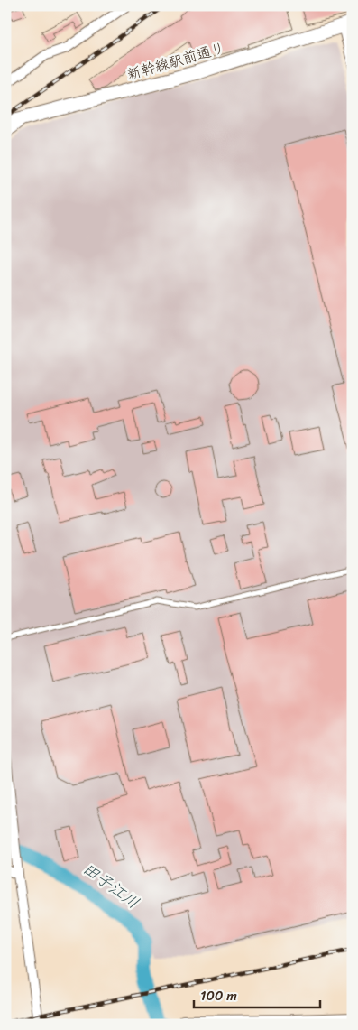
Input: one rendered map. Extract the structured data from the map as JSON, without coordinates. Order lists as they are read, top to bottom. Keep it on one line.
{"streets":{"street":["新幹線駅前通り"]},"water":["田子江川"],"scale_bar":"100 m"}
